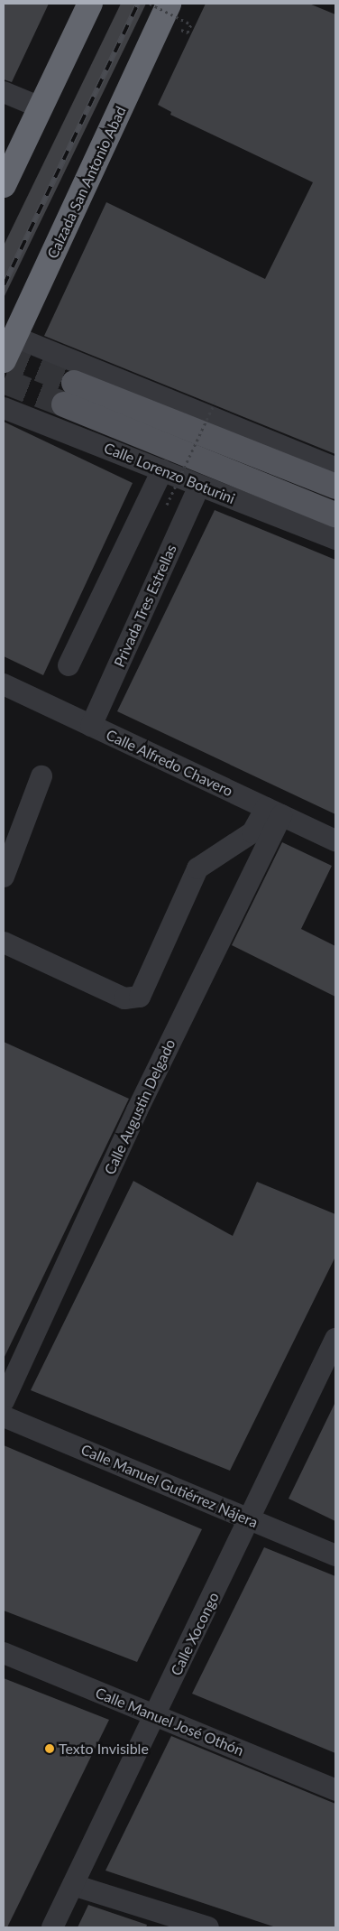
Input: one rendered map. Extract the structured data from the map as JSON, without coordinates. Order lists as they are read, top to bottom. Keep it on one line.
{"streets":{"highway":["Calzada San Antonio Abad"],"main road":["Calle Lorenzo Boturini"],"street":["Privada Tres Estrellas","Calle Alfredo Chavero","Calle Augustin Delgado","Calle Manuel Gutiérrez Nájera","Calle Xocongo","Calle Manuel José Othón"]},"crossings":[["Calle Lorenzo Boturini","Privada Tres Estrellas"],["Privada Tres Estrellas","Calle Alfredo Chavero"],["Calle Alfredo Chavero","Calle Augustin Delgado"],["Calle Manuel Gutiérrez Nájera","Calle Xocongo"],["Calle Xocongo","Calle Manuel José Othón"]],"places":["Texto Invisible"]}
